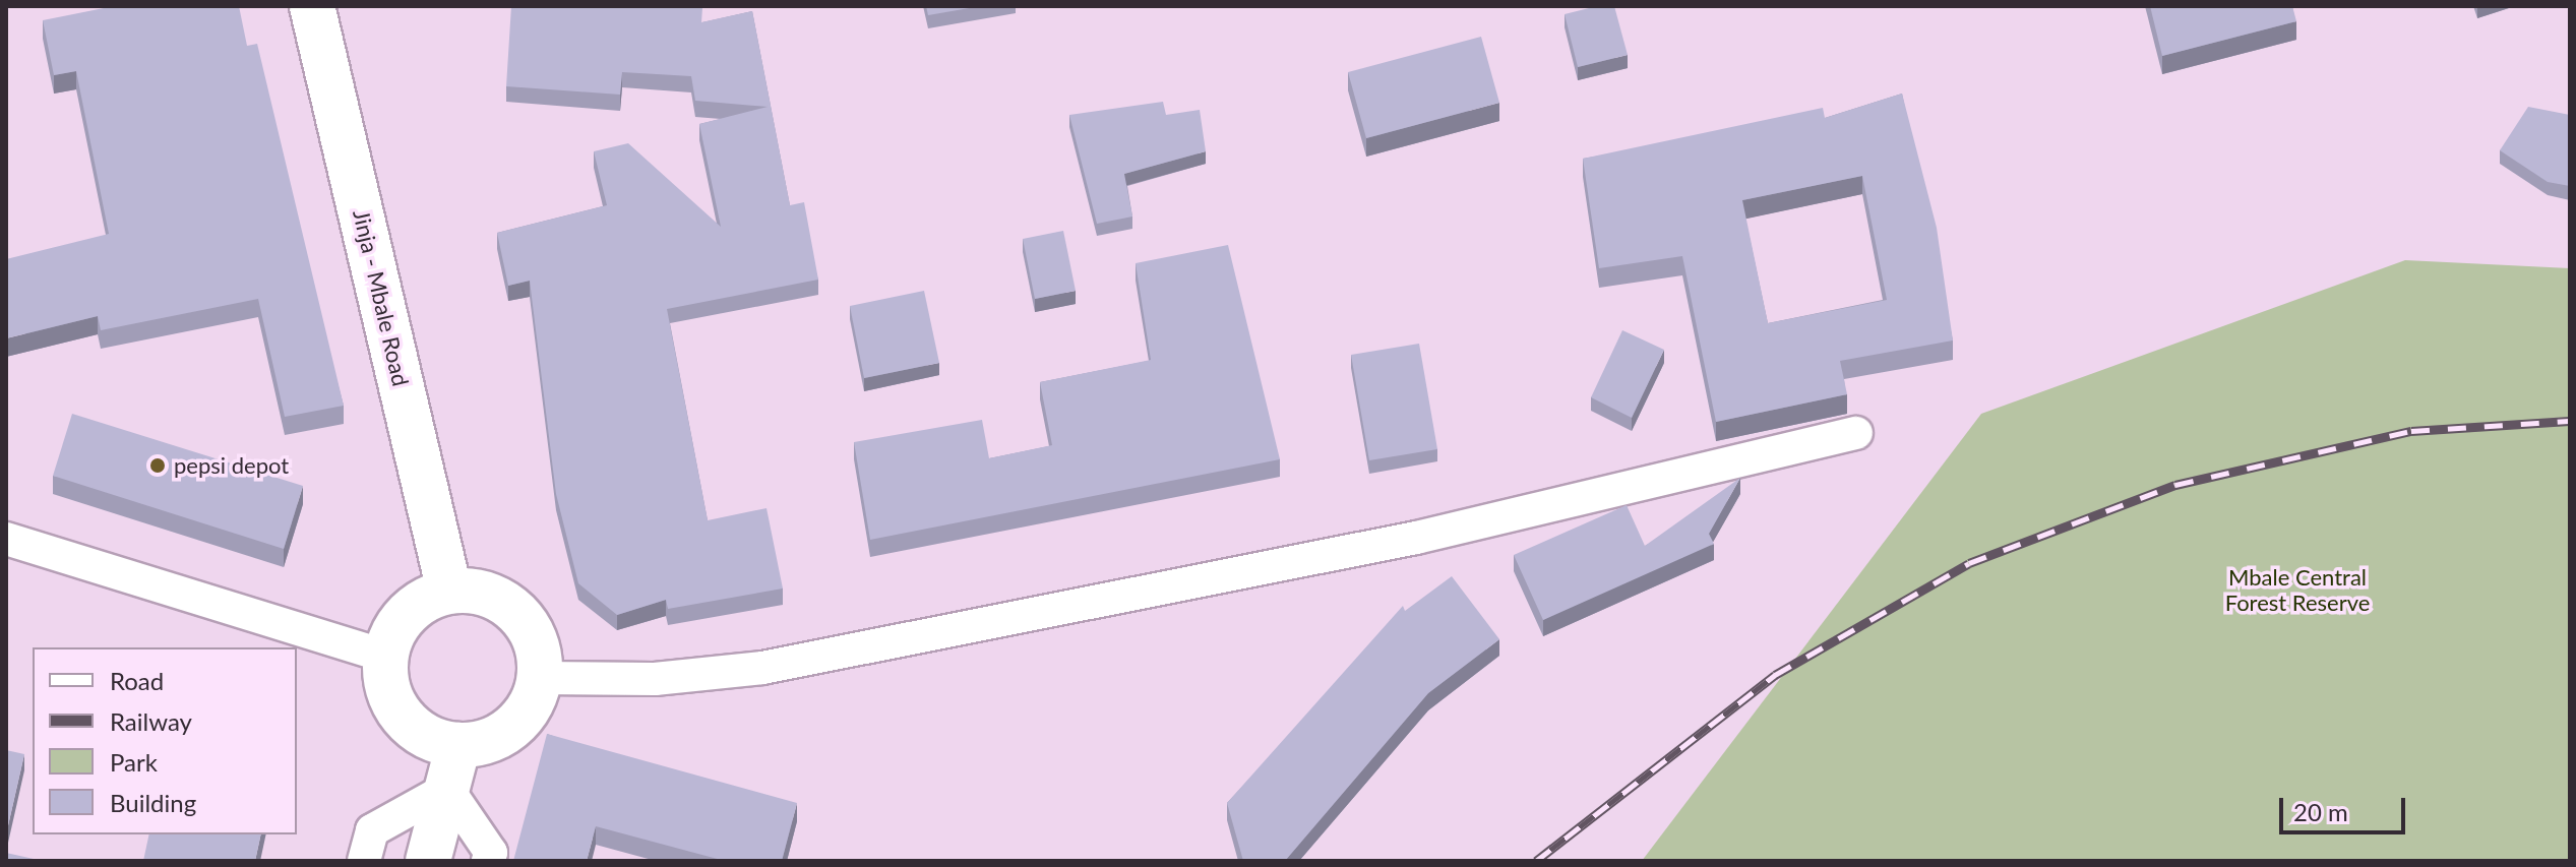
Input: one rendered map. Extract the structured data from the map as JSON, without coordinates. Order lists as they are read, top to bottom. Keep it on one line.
{"streets":{"main road":["Jinja - Mbale Road"]},"parks":["Mbale Central Forest Reserve"],"places":["pepsi depot"],"legend":["Road","Railway","Park","Building"],"scale_bar":"20 m"}
